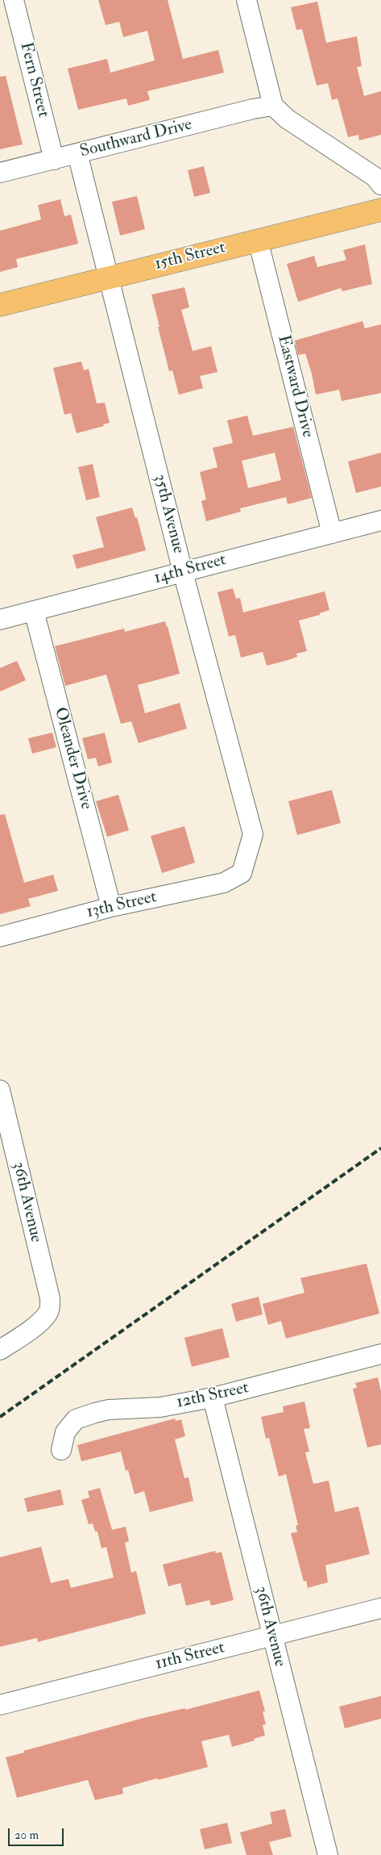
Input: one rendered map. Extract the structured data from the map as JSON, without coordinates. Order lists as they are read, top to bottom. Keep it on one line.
{"streets":{"main road":["15th Street"],"street":["Fern Street","Southward Drive","Eastward Drive","35th Avenue","14th Street","Oleander Drive","13th Street","36th Avenue","12th Street","11th Street"]},"crossings":[["Fern Street","Southward Drive"],["Southward Drive","35th Avenue"],["15th Street","Eastward Drive"],["15th Street","35th Avenue"],["Eastward Drive","14th Street"],["35th Avenue","14th Street"],["35th Avenue","13th Street"],["14th Street","Oleander Drive"],["Oleander Drive","13th Street"],["36th Avenue","12th Street"],["36th Avenue","11th Street"]],"scale_bar":"20 m"}
